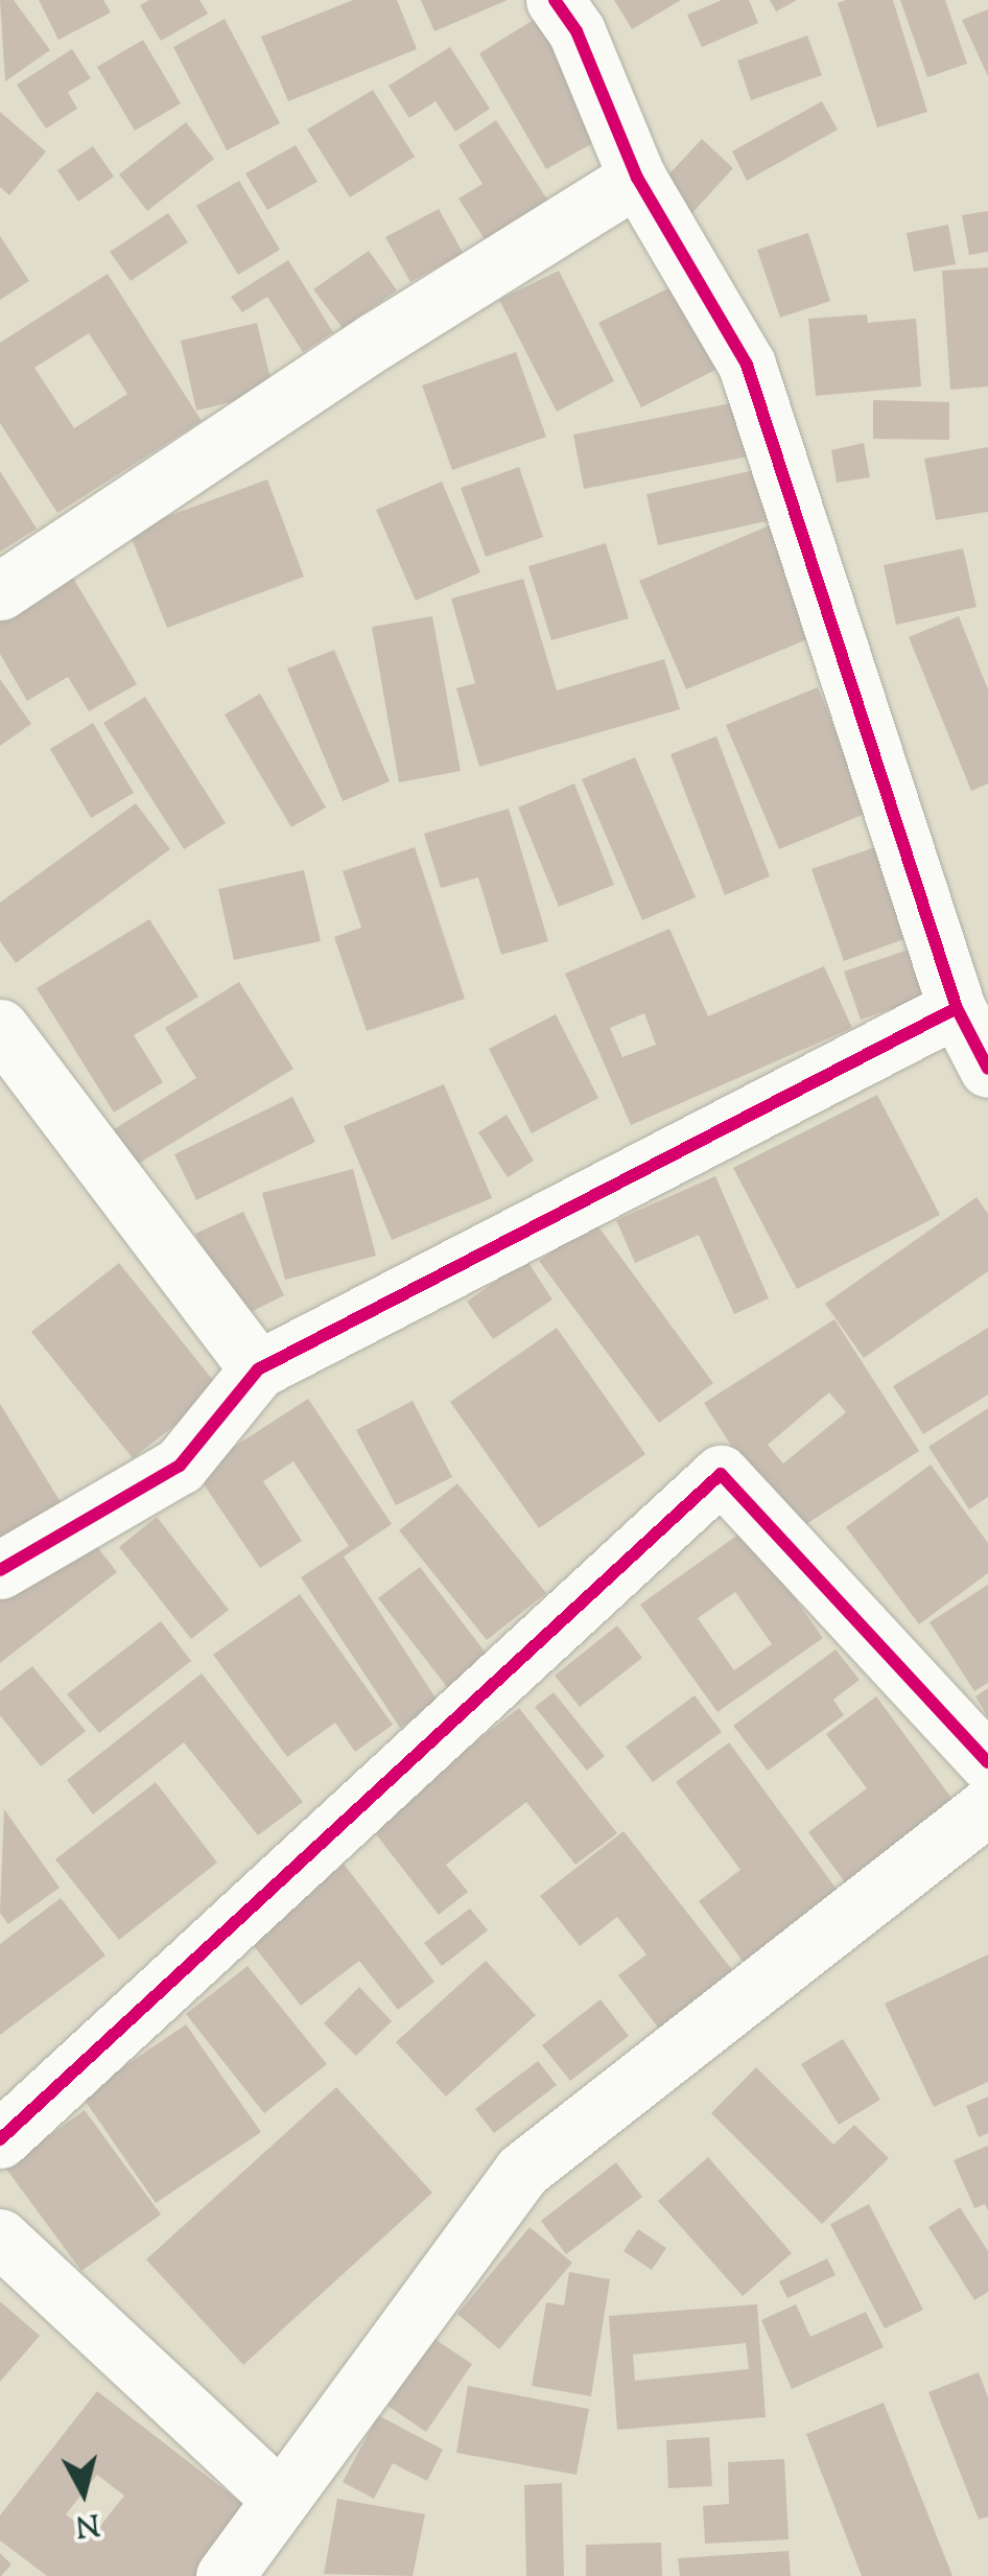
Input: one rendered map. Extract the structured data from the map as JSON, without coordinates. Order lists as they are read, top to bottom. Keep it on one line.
{"north":"bottom"}
